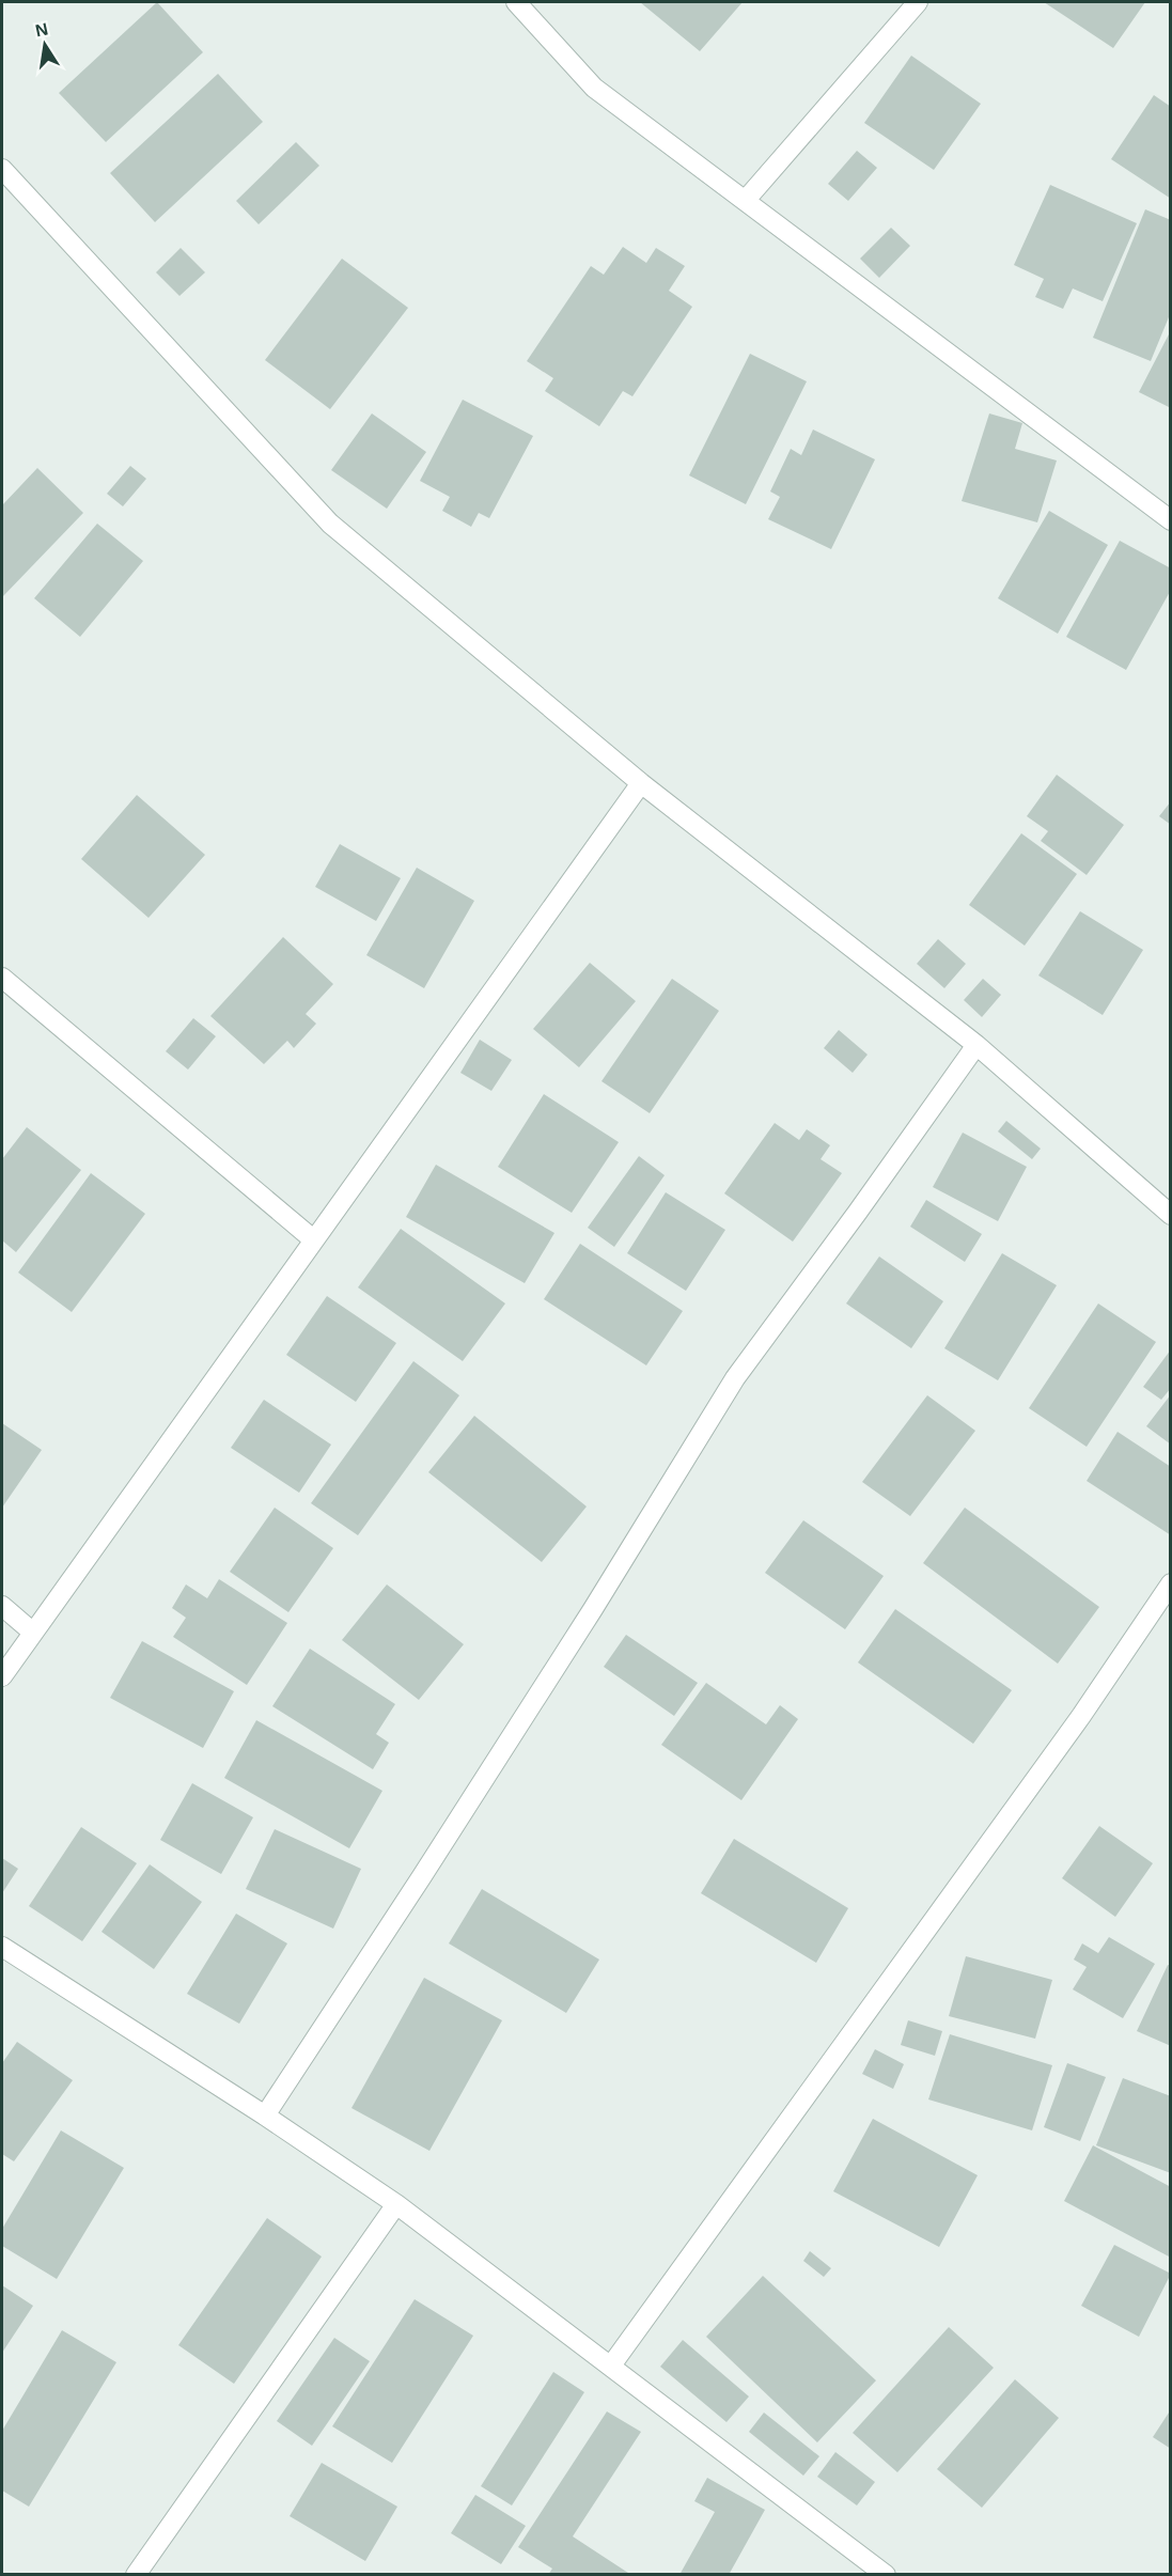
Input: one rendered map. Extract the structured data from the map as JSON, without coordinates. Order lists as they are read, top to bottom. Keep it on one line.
{"north":"top"}
